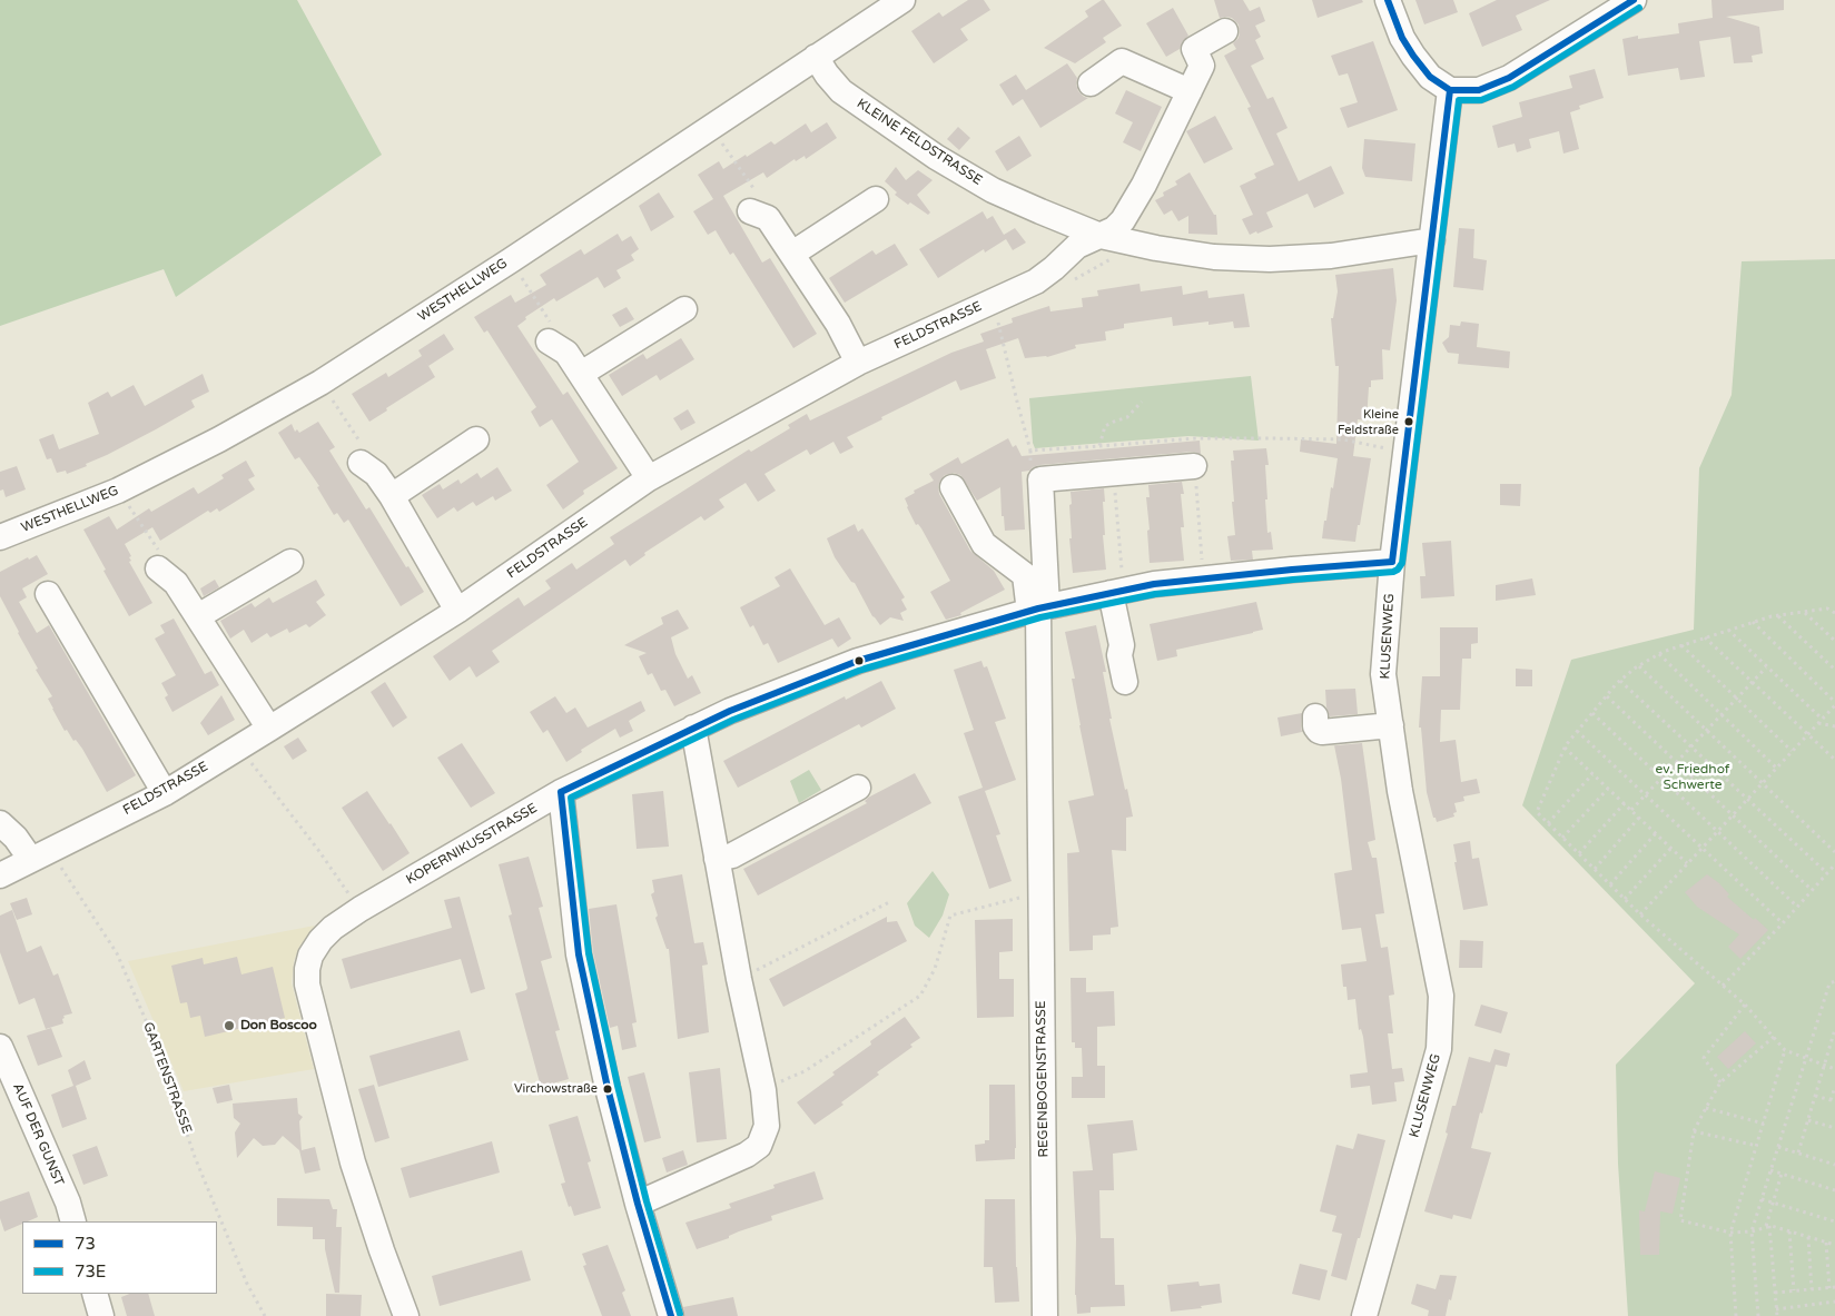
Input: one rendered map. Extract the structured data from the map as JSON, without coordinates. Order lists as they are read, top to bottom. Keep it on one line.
{"streets":{"street":["KLEINE FELDSTRASSE","WESTHELLWEG","FELDSTRASSE","KLUSENWEG","KOPERNIKUSSTRASSE","REGENBOGENSTRASSE","AUF DER GUNST"],"path":["GARTENSTRASSE"]},"crossings":[["KLEINE FELDSTRASSE","WESTHELLWEG"],["KLEINE FELDSTRASSE","FELDSTRASSE"],["KLEINE FELDSTRASSE","KLUSENWEG"],["FELDSTRASSE","GARTENSTRASSE"],["KLUSENWEG","KOPERNIKUSSTRASSE"],["KOPERNIKUSSTRASSE","REGENBOGENSTRASSE"]],"parks":["ev. Friedhof Schwerte"],"places":["Kleine Feldstraße","Don Boscoo","Virchowstraße"],"lines":["transit line 73","transit line 73E"],"legend":["73","73E"]}
